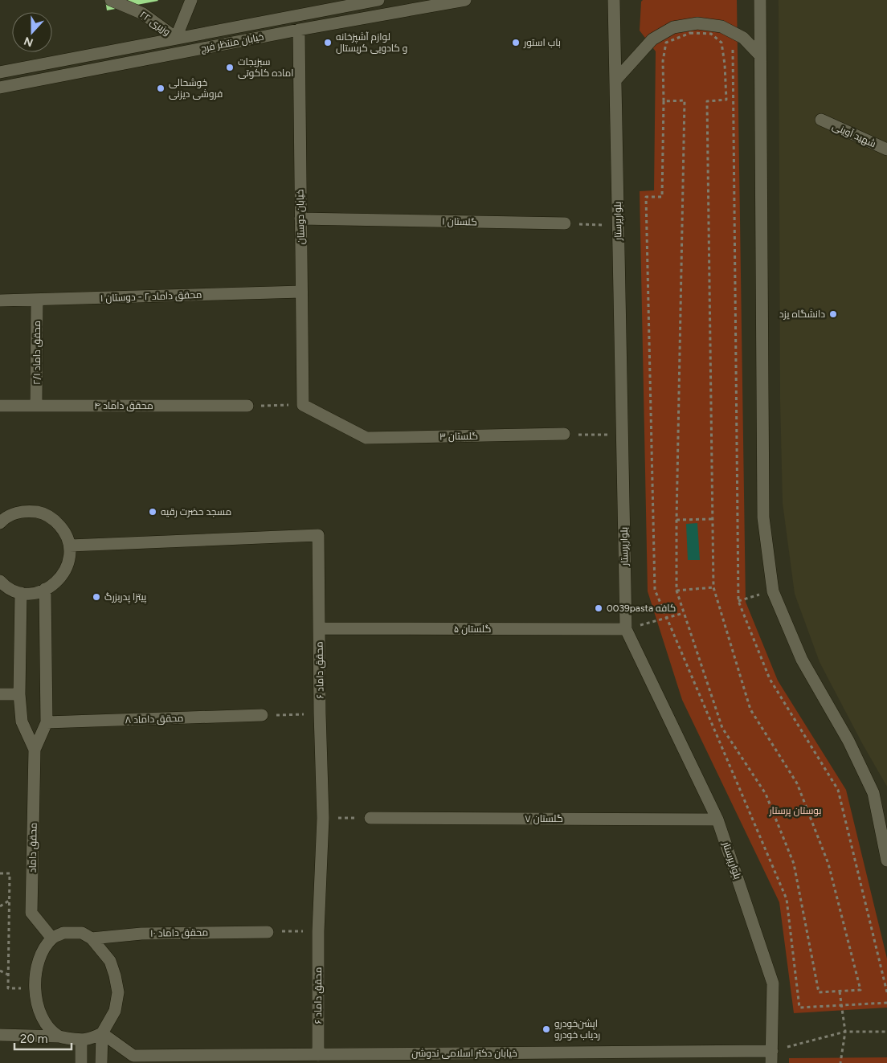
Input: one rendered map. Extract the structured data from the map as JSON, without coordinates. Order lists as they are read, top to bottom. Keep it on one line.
{"streets":{"street":["وزیری ۲۲","خیابان منتظر فرج","شهید آوینی","خیابان دوستان","بلوارپرستار","گلستان ۱","محقق داماد ۲ - دوستان ۱","محقق داماد ۲/۱","محقق داماد ۴","گلستان ۳","گلستان ۵","محقق داماد ۶","محقق داماد ۸","گلستان ۷","محقق داماد","محقق داماد ۱۰","خيابان دکتر اسلامی ندوشن"]},"crossings":[["وزیری ۲۲","خیابان منتظر فرج"],["خیابان منتظر فرج","خیابان دوستان"],["خیابان دوستان","گلستان ۱"],["خیابان دوستان","محقق داماد ۲ - دوستان ۱"],["خیابان دوستان","گلستان ۳"],["بلوارپرستار","گلستان ۵"],["بلوارپرستار","گلستان ۷"],["بلوارپرستار","خيابان دکتر اسلامی ندوشن"],["محقق داماد ۲ - دوستان ۱","محقق داماد ۲/۱"],["محقق داماد ۲/۱","محقق داماد ۴"],["گلستان ۵","محقق داماد ۶"],["محقق داماد ۶","خيابان دکتر اسلامی ندوشن"],["محقق داماد ۸","محقق داماد"],["محقق داماد","محقق داماد ۱۰"],["محقق داماد","خيابان دکتر اسلامی ندوشن"],["محقق داماد ۱۰","خيابان دکتر اسلامی ندوشن"]],"parks":["بوستان پرستار"],"places":["لوازم آشپزخانه و کادویی کریستال","باب استور","سبزیجات اماده کاکوتی","خوشحالی فروشی دیزنی","دانشگاه یزد","مسجد حضرت رقیه","پیتزا پدربزرگ","0039pasta کافه","اپشن‌خودرو ردیاب خودرو"],"scale_bar":"20 m","north":"bottom"}
